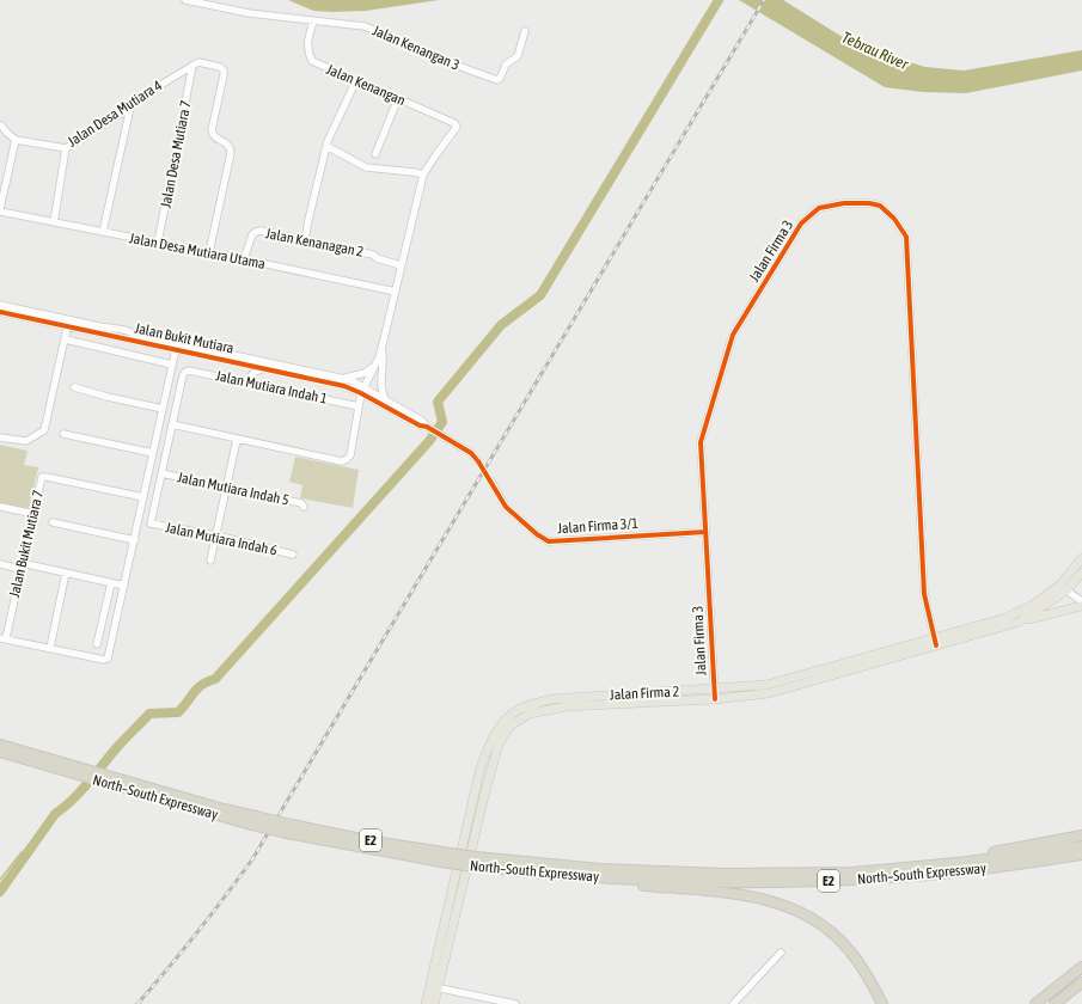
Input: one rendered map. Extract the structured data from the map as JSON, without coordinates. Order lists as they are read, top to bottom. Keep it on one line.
{"streets":{"highway":["North–South Expressway","E2"],"main road":["Jalan Firma 2"],"street":["Jalan Kenangan 3","Jalan Kenangan","Jalan Desa Mutiara 4","Jalan Desa Mutiara 7","Jalan Kenanagan 2","Jalan Desa Mutiara Utama","Jalan Firma 3","Jalan Bukit Mutiara","Jalan Mutiara Indah 1","Jalan Mutiara Indah 5","Jalan Firma 3/1","Jalan Mutiara Indah 6","Jalan Bukit Mutiara 7"]},"crossings":[["Jalan Kenangan 3","Jalan Kenangan"],["Jalan Desa Mutiara 4","Jalan Desa Mutiara 7"],["Jalan Desa Mutiara 7","Jalan Desa Mutiara Utama"],["Jalan Kenanagan 2","Jalan Desa Mutiara Utama"],["Jalan Firma 3","Jalan Firma 3/1"],["Jalan Firma 3","Jalan Firma 2"],["Jalan Mutiara Indah 5","Jalan Mutiara Indah 6"]],"water":["Tebrau River"]}
